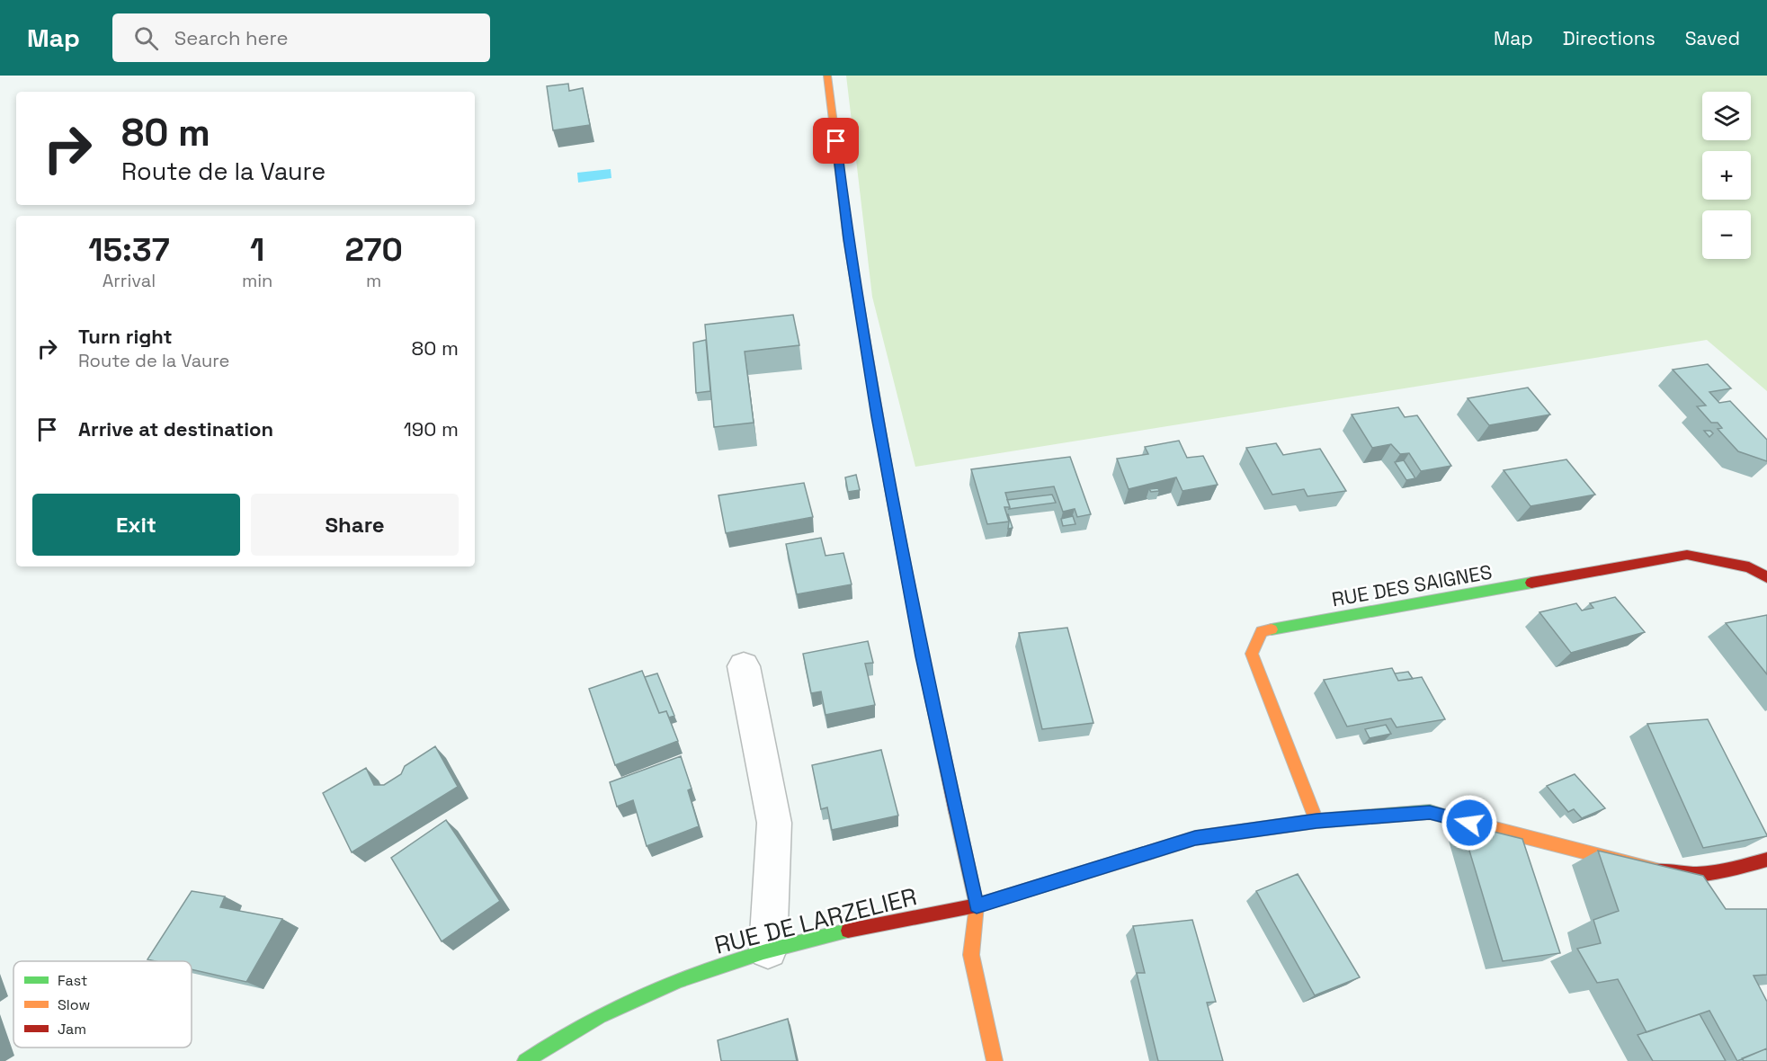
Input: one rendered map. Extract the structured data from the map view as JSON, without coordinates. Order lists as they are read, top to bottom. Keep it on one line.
{"streets":{"street":["RUE DES SAIGNES","RUE DE LARZELIER"]},"crossings":[["RUE DES SAIGNES","RUE DE LARZELIER"]],"legend":["Fast","Slow","Jam"],"page":{"header":"Map","search":"Search here","nav":["Map","Directions","Saved"],"map_buttons":["+","−"],"turn":["80 m","Route de la Vaure"],"eta":["15:37","Arrival","1","min","270","m"],"list":[{"name":"Turn right","note":"Route de la Vaure","value":"80 m"},{"name":"Arrive at destination","value":"190 m"}],"buttons":["Exit","Share"]}}
